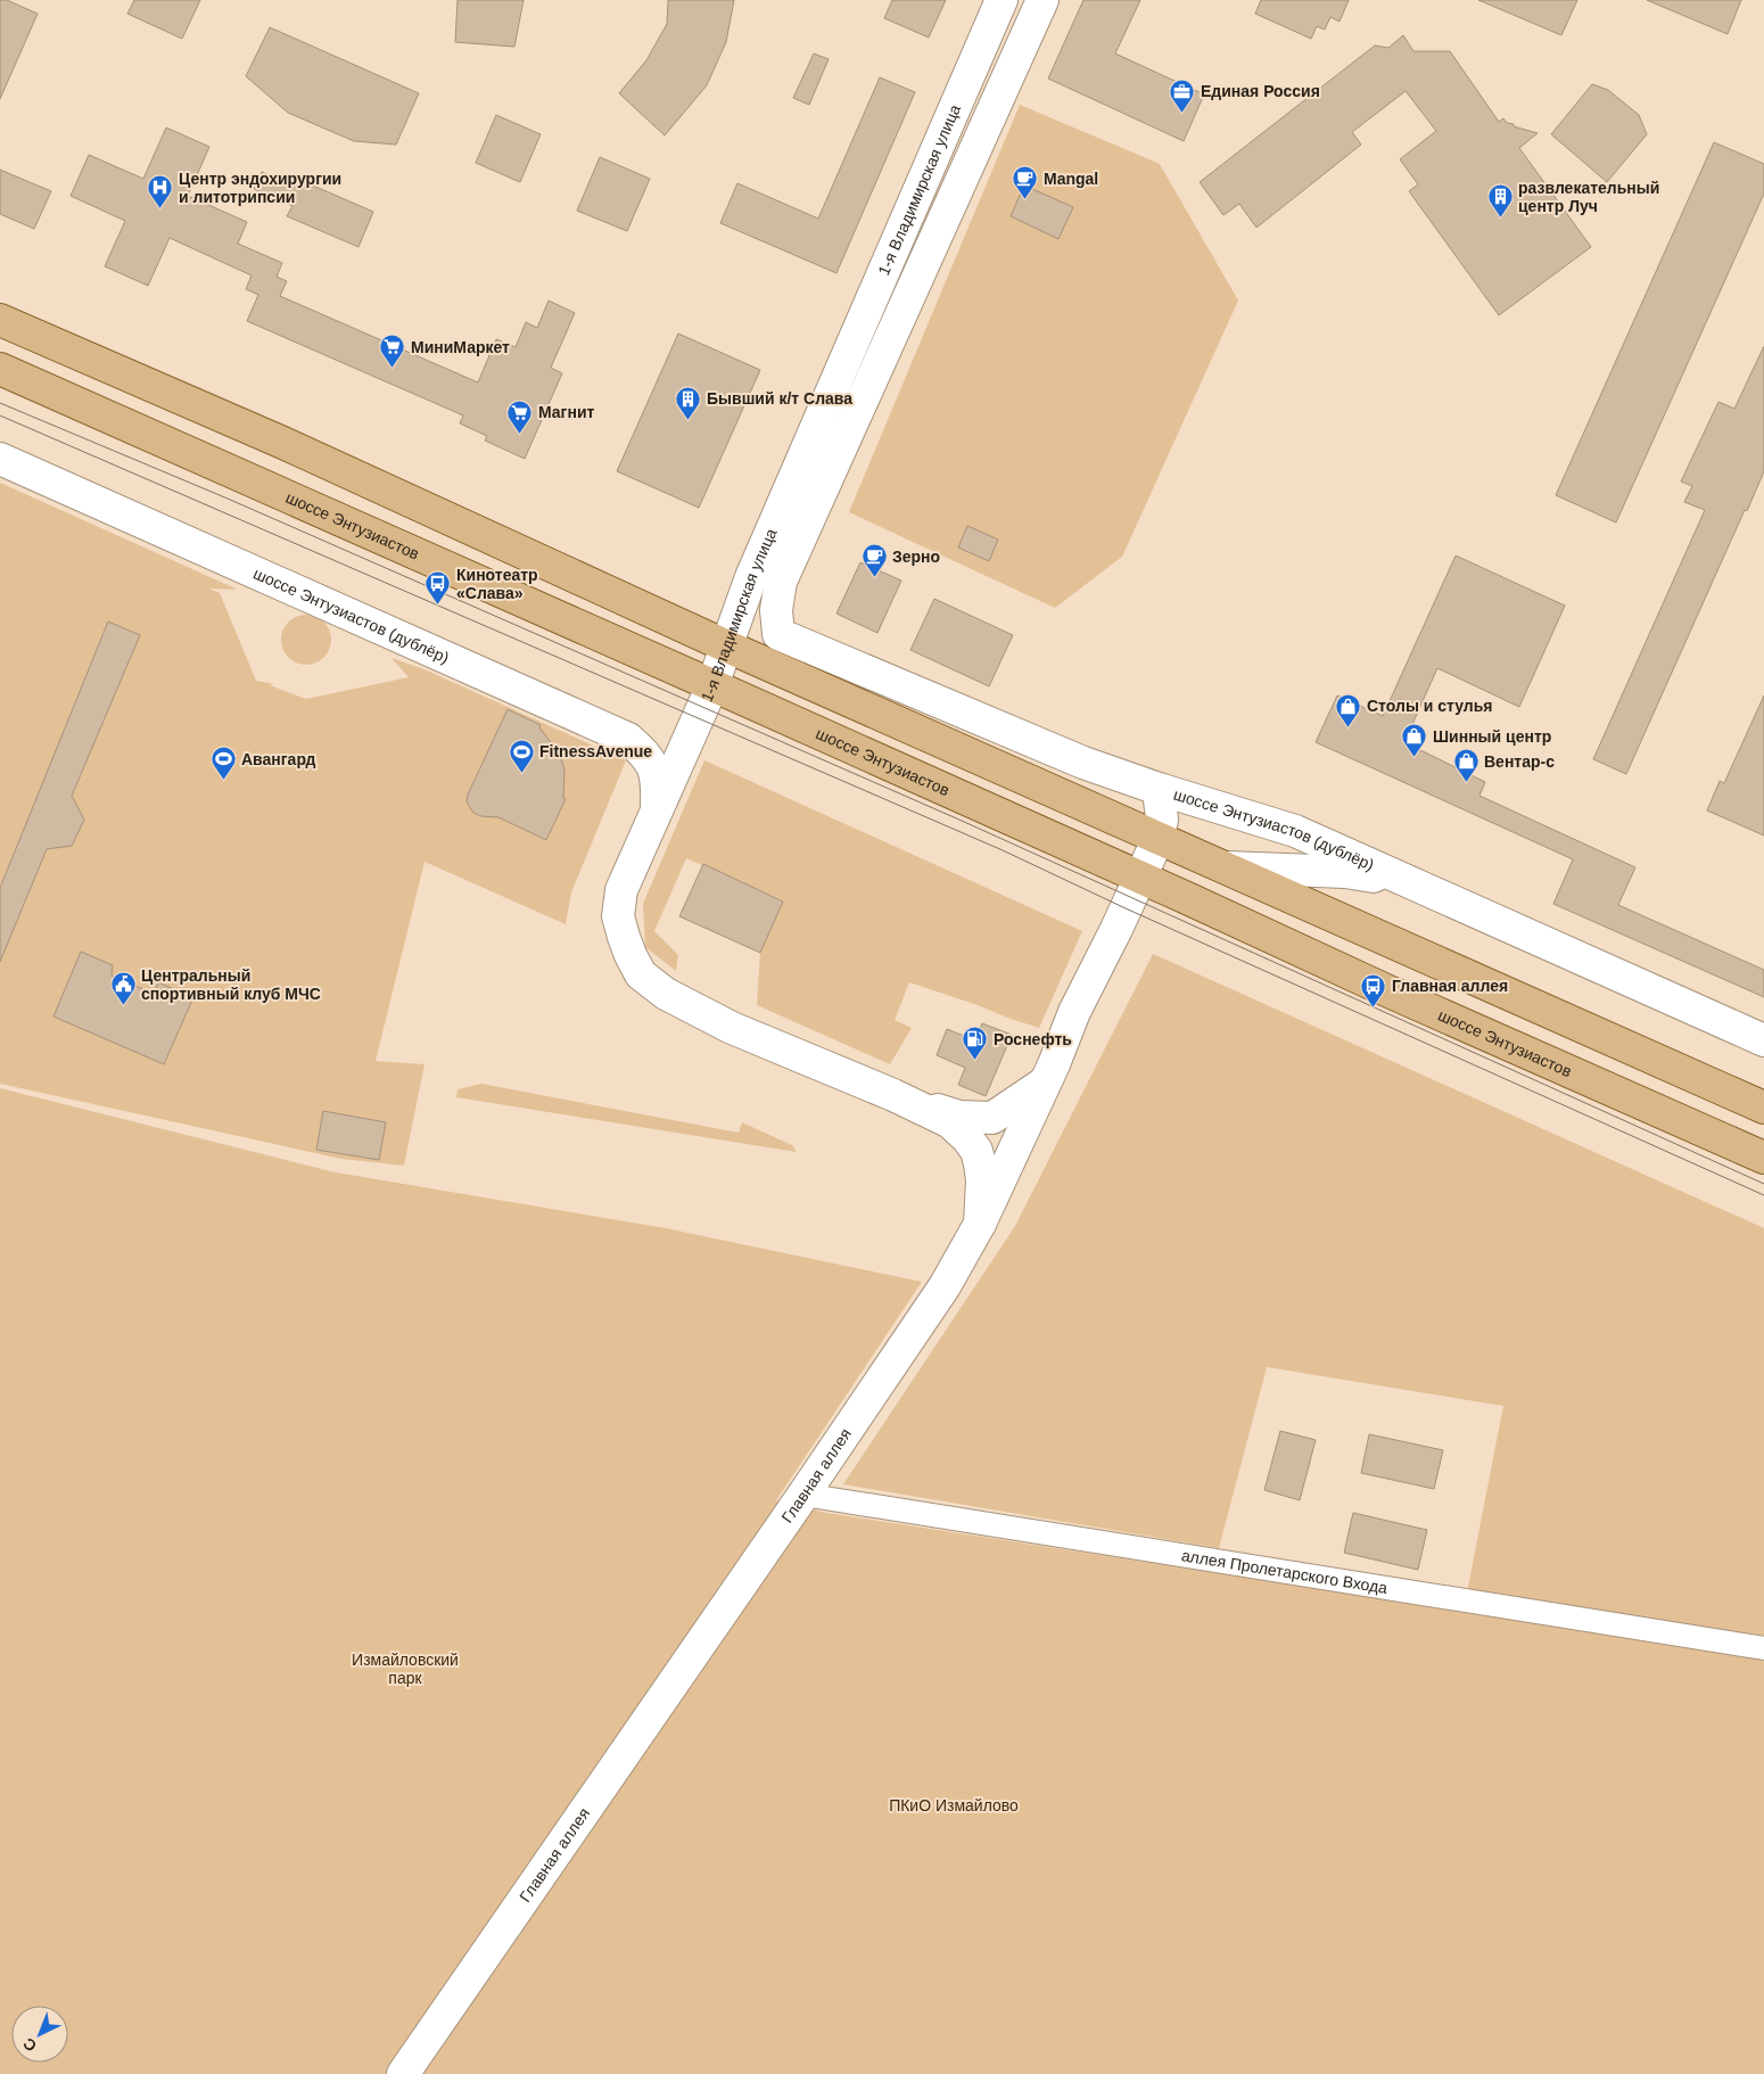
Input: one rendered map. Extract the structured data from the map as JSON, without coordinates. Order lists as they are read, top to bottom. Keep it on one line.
{"streets":{"main road":["1-я Владимирская улица","шоссе Энтузиастов","шоссе Энтузиастов (дублёр)","Главная аллея"],"street":["аллея Пролетарского Входа"]},"crossings":[["1-я Владимирская улица","шоссе Энтузиастов"],["1-я Владимирская улица","шоссе Энтузиастов (дублёр)"],["1-я Владимирская улица","Главная аллея"],["шоссе Энтузиастов","Главная аллея"],["шоссе Энтузиастов (дублёр)","Главная аллея"],["Главная аллея","аллея Пролетарского Входа"]],"parks":["Измайловский парк","ПКиО Измайлово"],"places":{"office":["Единая Россия"],"cafe":["Mangal","Зерно"],"hospital":["Центр эндохирургии и литотрипсии"],"building":["развлекательный центр Луч","Бывший к/т Слава"],"supermarket":["МиниМаркет","Магнит"],"bus stop":["Кинотеатр «Слава»","Главная аллея"],"shop":["Столы и стулья","Шинный центр","Вентар-с"],"sports":["FitnessAvenue","Авангард"],"public building":["Центральный спортивный клуб МЧС"],"fuel station":["Роснефть"]},"north":"bottom left"}
